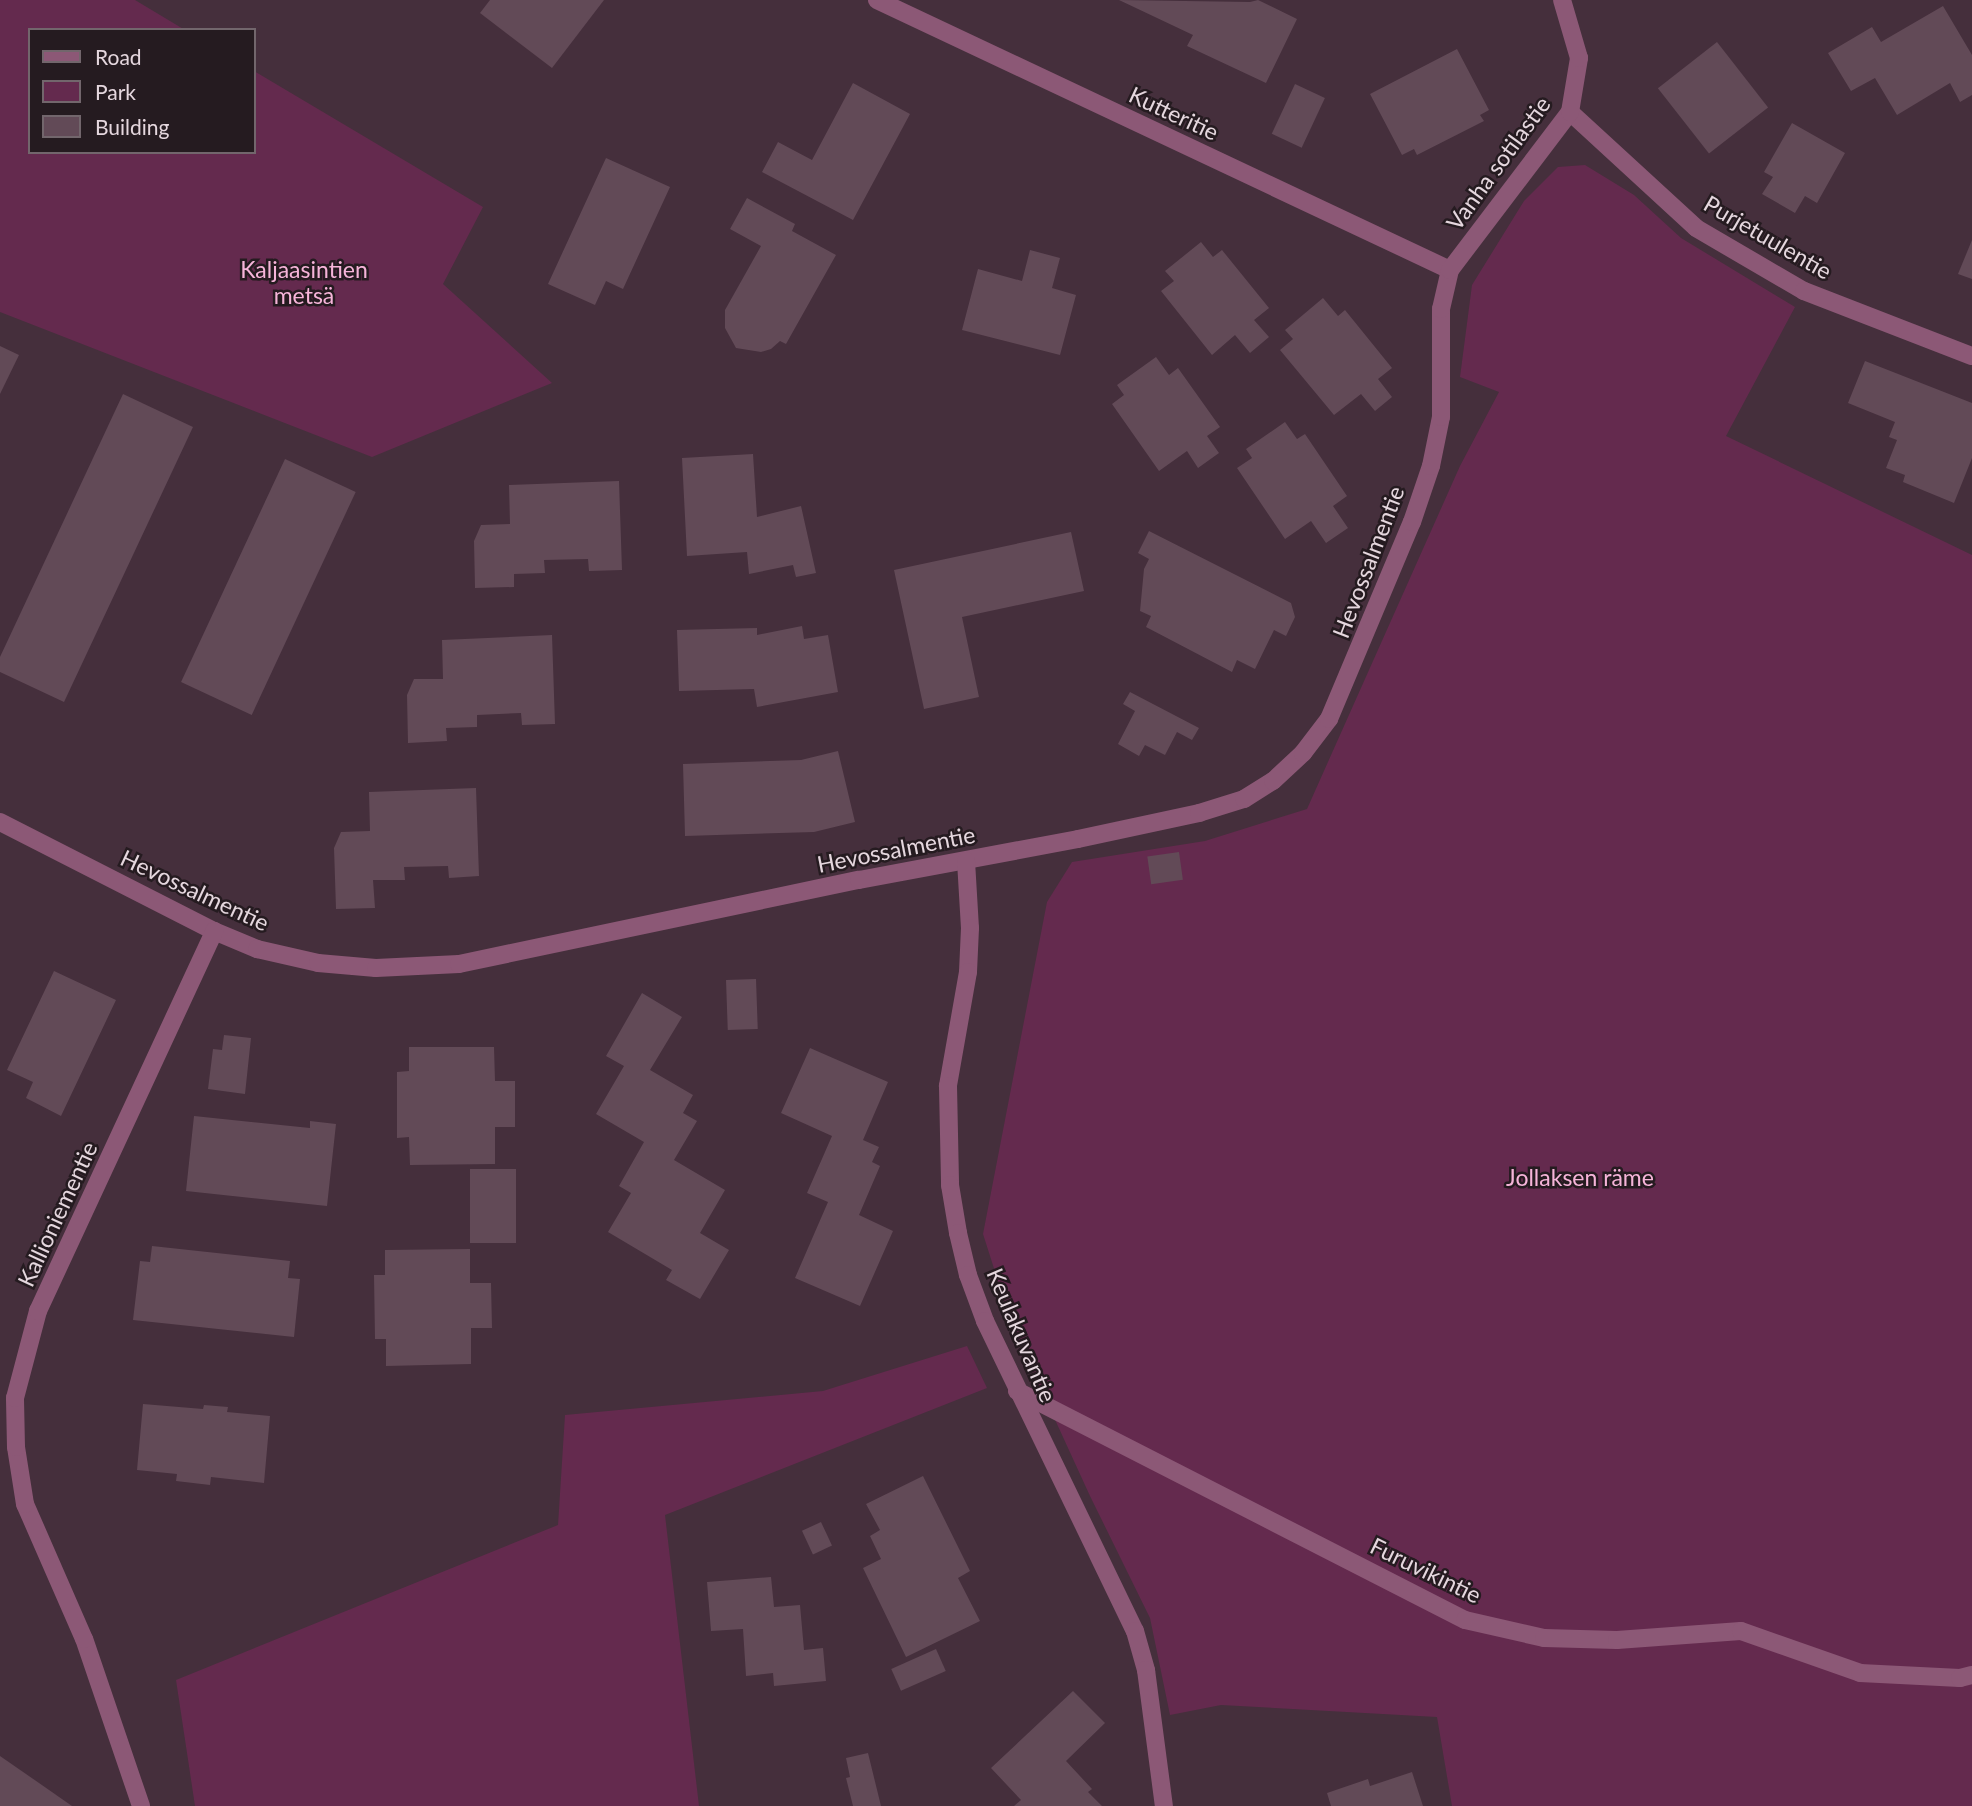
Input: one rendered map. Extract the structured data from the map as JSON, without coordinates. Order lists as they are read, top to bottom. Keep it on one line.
{"streets":{"street":["Kutteritie","Vanha sotilastie","Purjetuulentie","Hevossalmentie","Kallioniementie","Keulakuvantie","Furuvikintie"]},"crossings":[["Kutteritie","Vanha sotilastie"],["Kutteritie","Hevossalmentie"],["Vanha sotilastie","Purjetuulentie"],["Vanha sotilastie","Hevossalmentie"],["Hevossalmentie","Kallioniementie"],["Hevossalmentie","Keulakuvantie"],["Keulakuvantie","Furuvikintie"]],"parks":["Kaljaasintien metsä","Jollaksen räme"],"legend":["Road","Park","Building"]}
